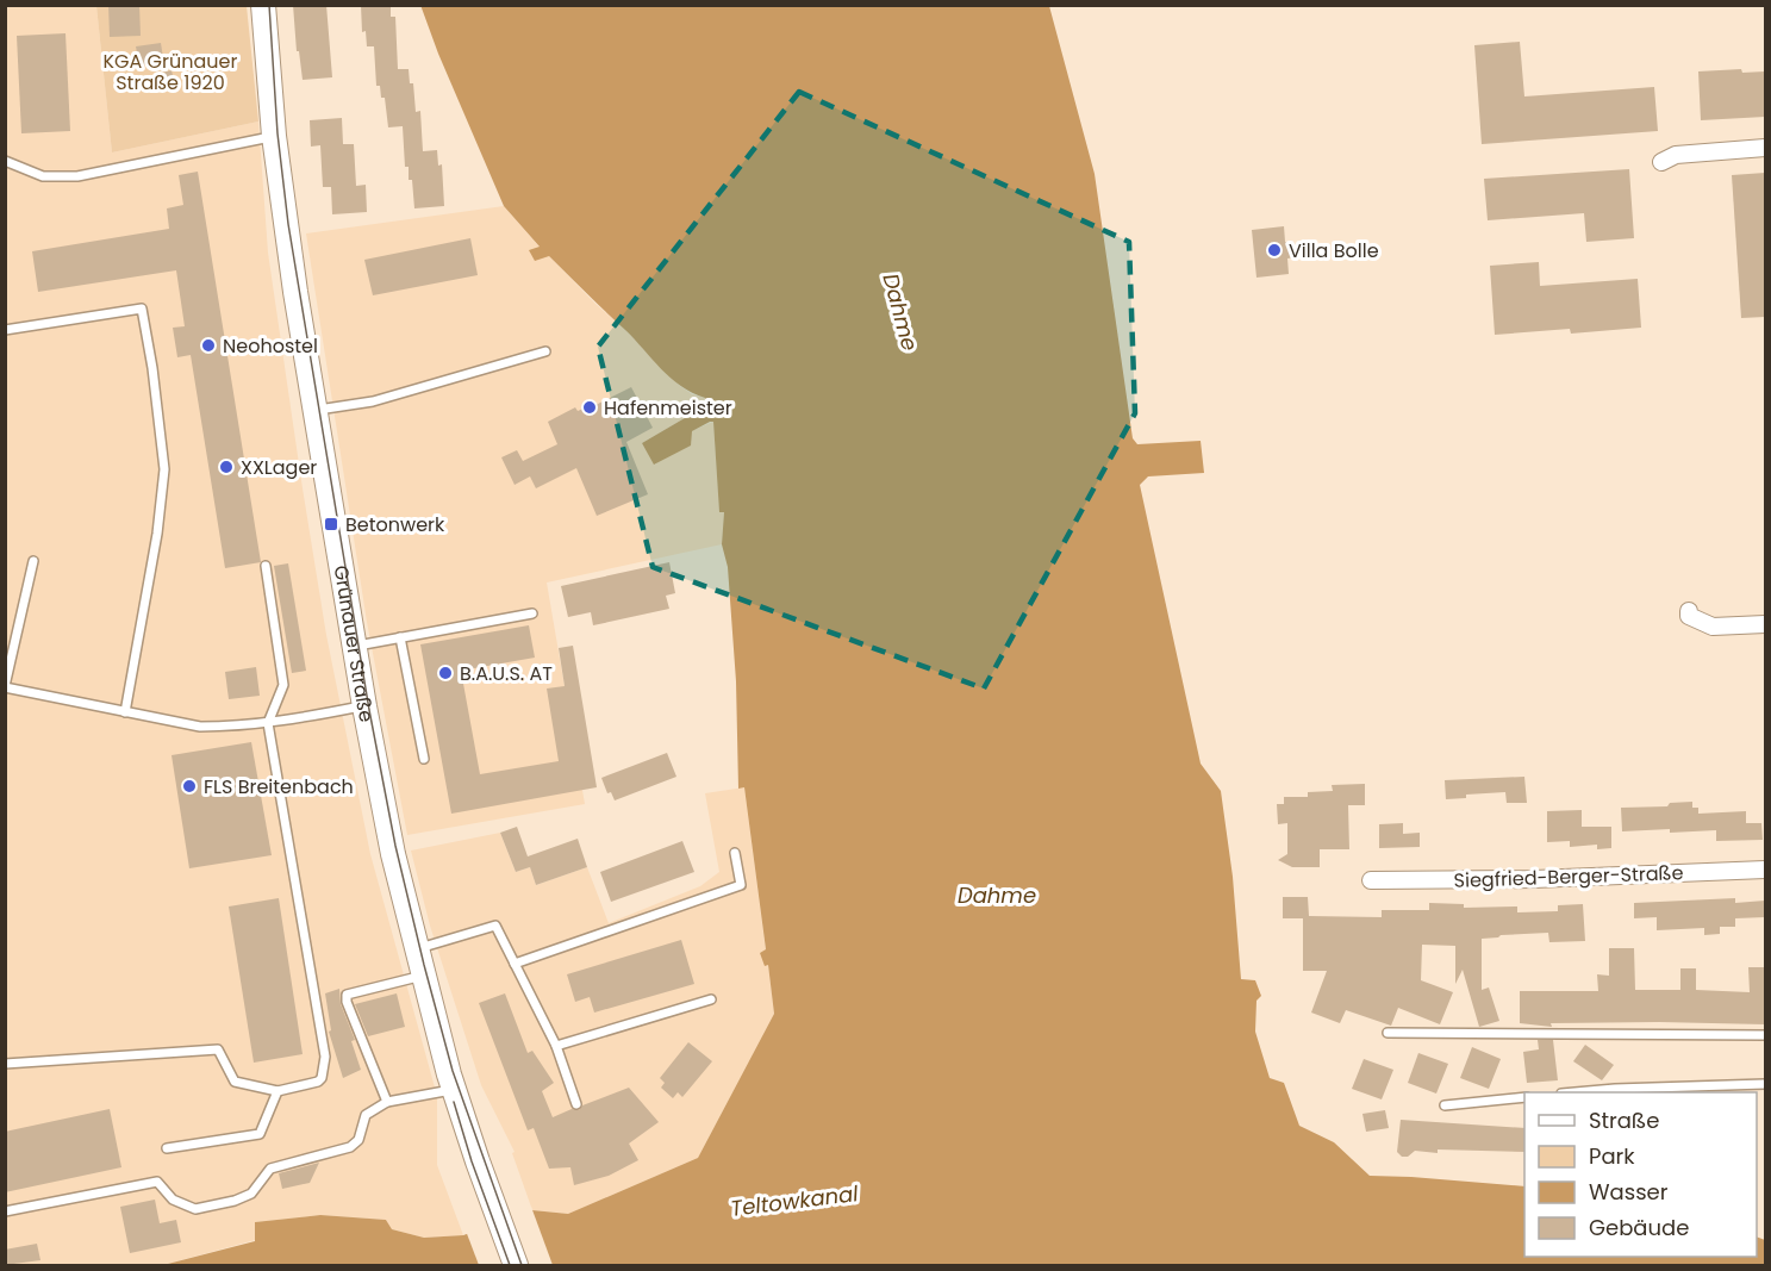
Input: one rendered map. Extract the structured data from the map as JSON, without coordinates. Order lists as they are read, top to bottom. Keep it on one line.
{"streets":{"main road":["Grünauer Straße"],"street":["Siegfried-Berger-Straße"]},"water":["Dahme","Teltowkanal"],"parks":["KGA Grünauer Straße 1920"],"places":{"other":["Villa Bolle","Neohostel","Hafenmeister","XXLager","B.A.U.S. AT","FLS Breitenbach"],"transit":["Betonwerk"]},"legend":["Straße","Park","Wasser","Gebäude"]}
